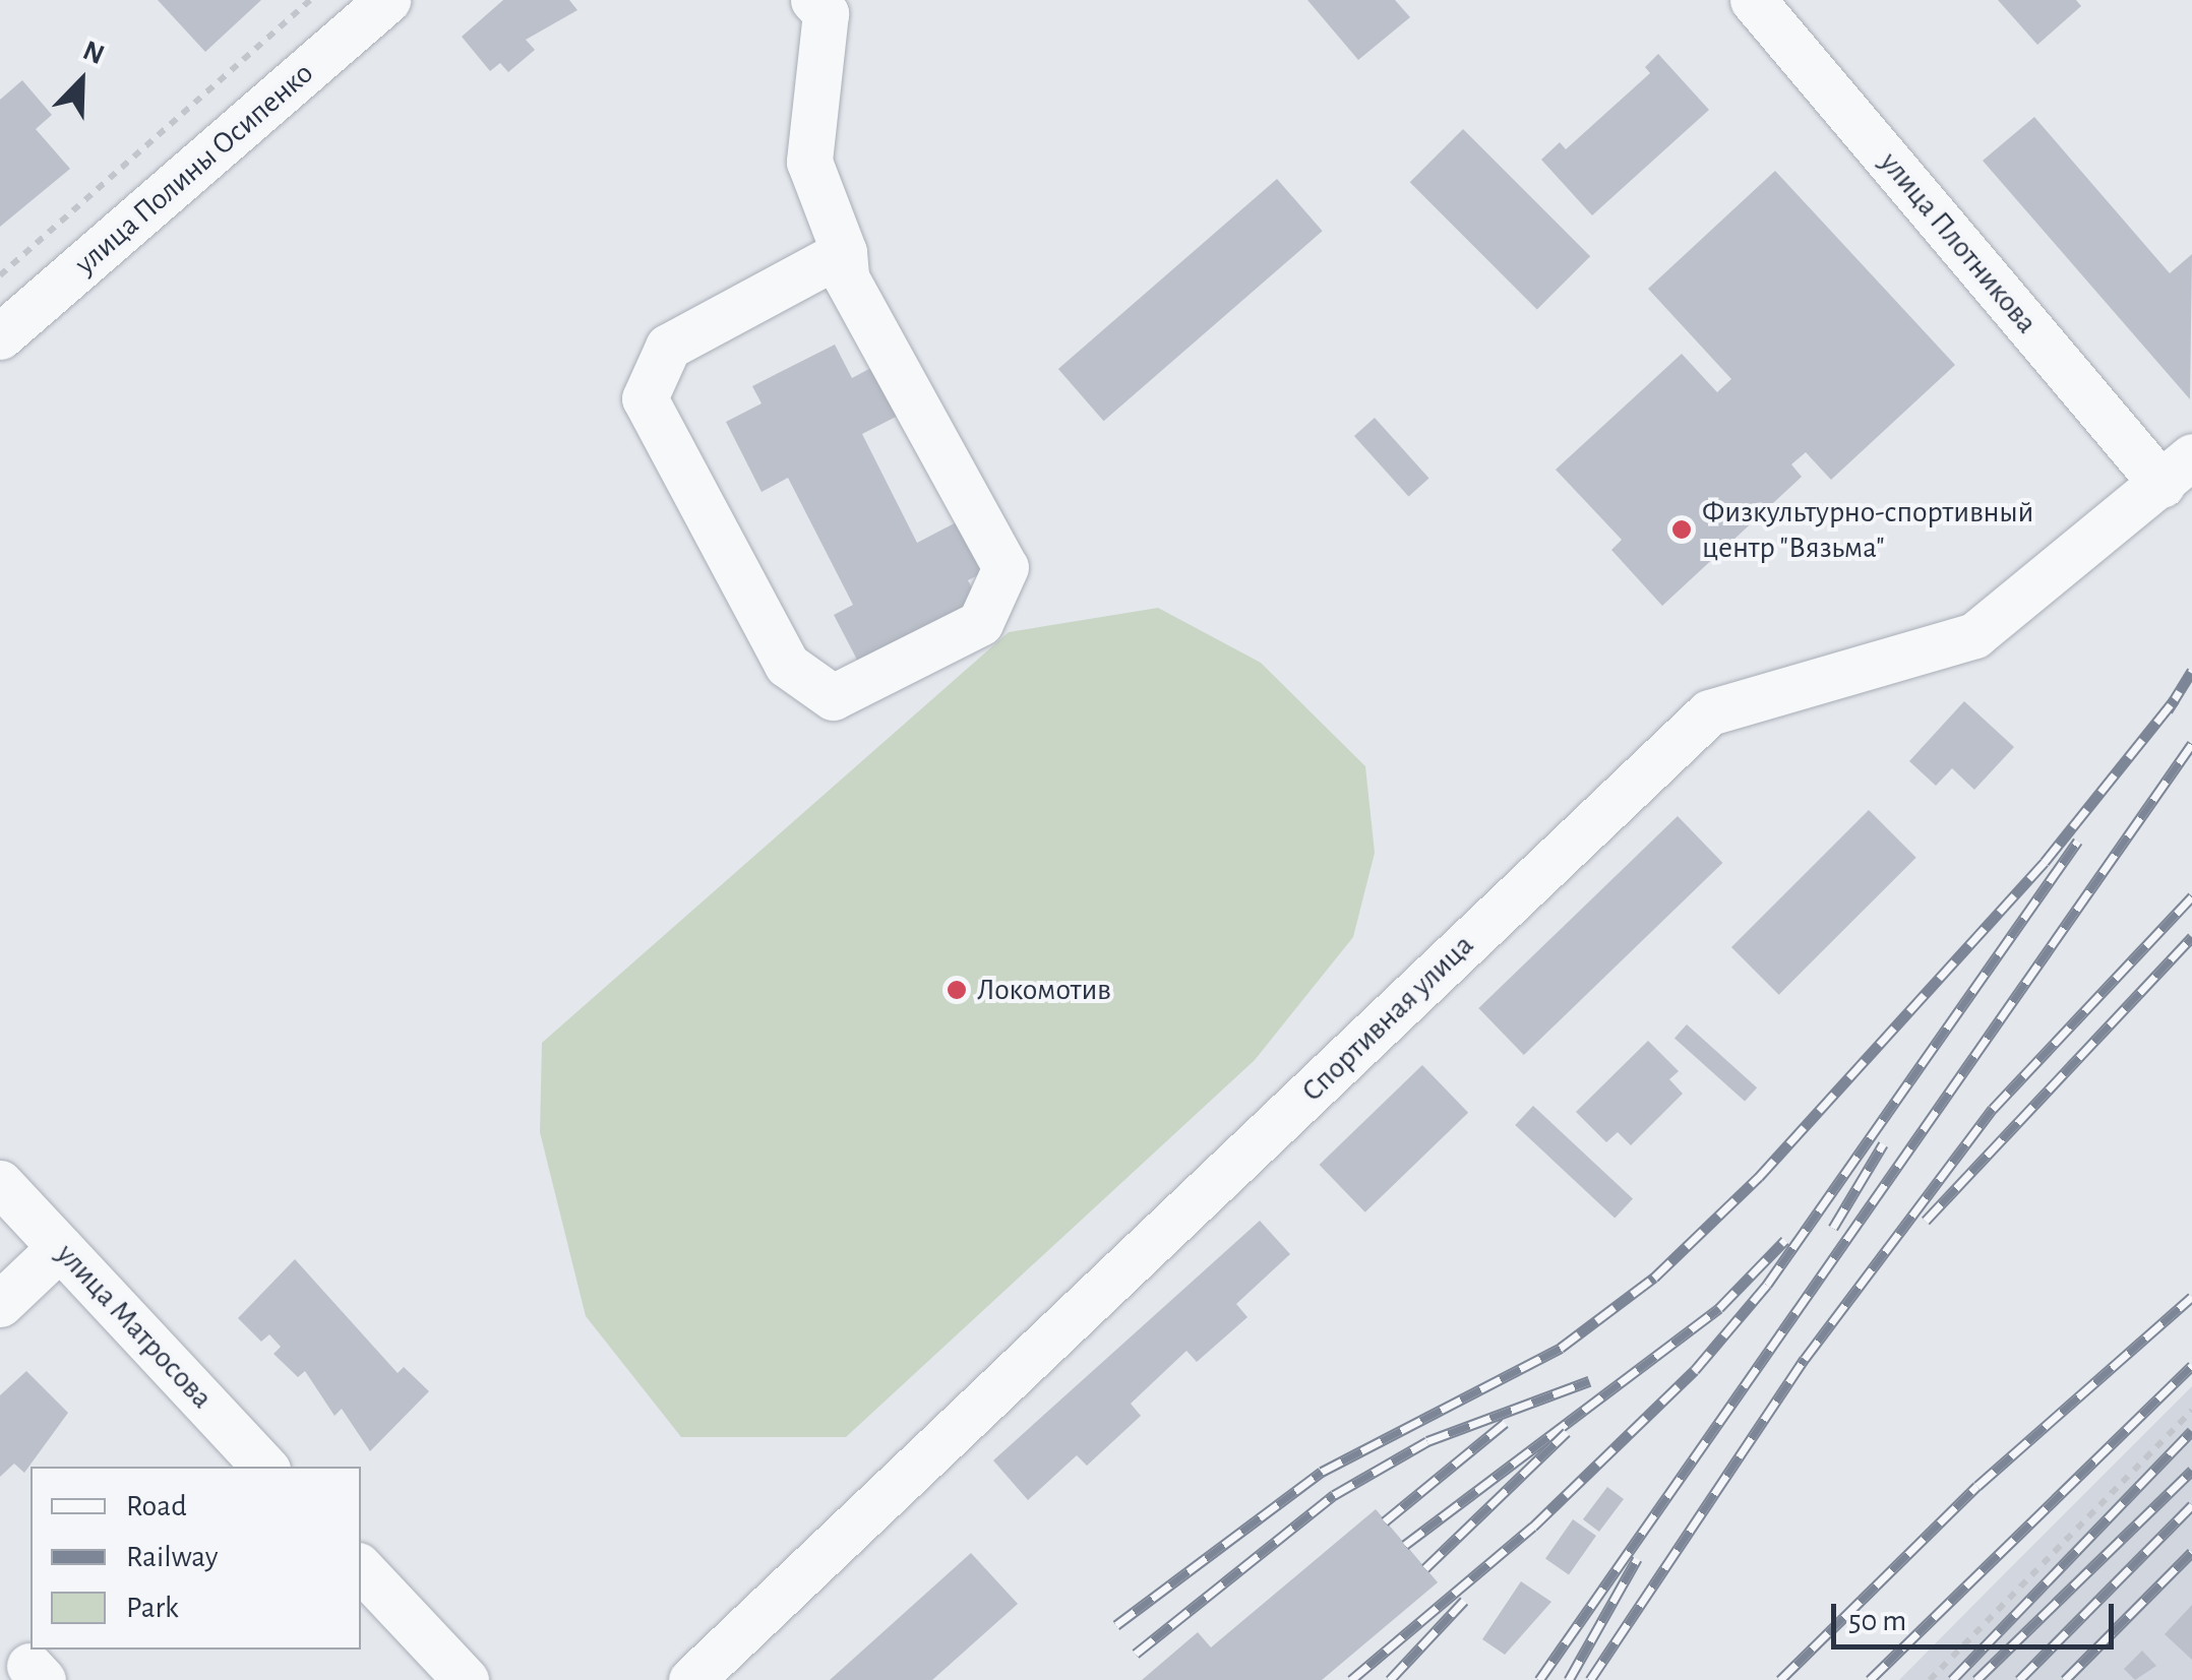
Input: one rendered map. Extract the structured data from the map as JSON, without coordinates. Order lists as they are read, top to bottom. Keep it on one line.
{"streets":{"street":["улица Полины Осипенко","улица Плотникова","Спортивная улица","улица Матросова"]},"crossings":[["улица Плотникова","Спортивная улица"]],"places":["Физкультурно-спортивный центр \"Вязьма\"","Локомотив"],"legend":["Road","Railway","Park"],"scale_bar":"50 m","north":"top right"}
